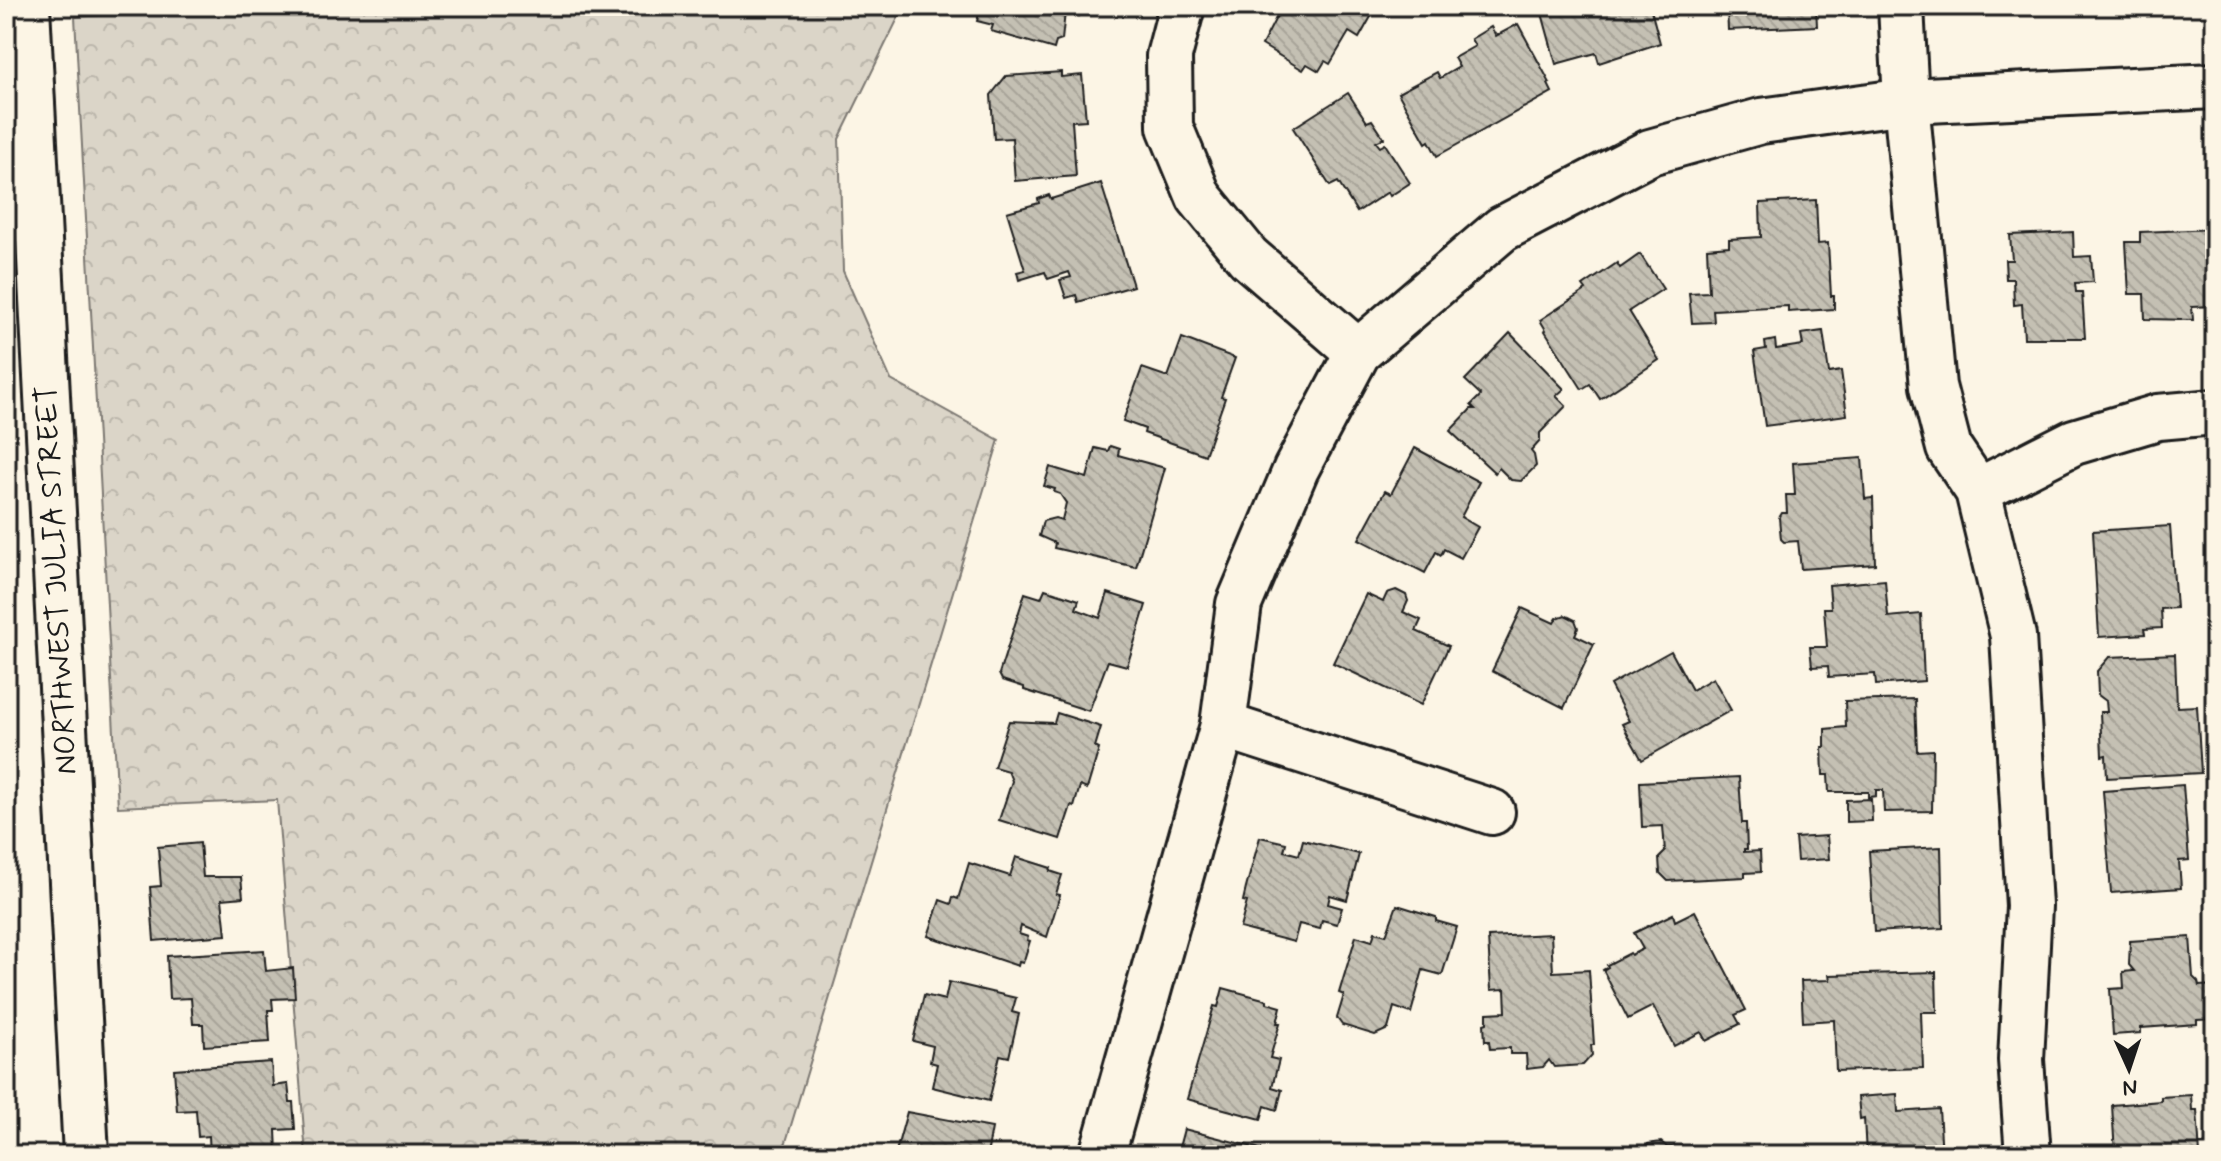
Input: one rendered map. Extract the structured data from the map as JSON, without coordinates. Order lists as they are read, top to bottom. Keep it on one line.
{"streets":{"street":["NORTHWEST JULIA STREET"]},"north":"bottom"}
